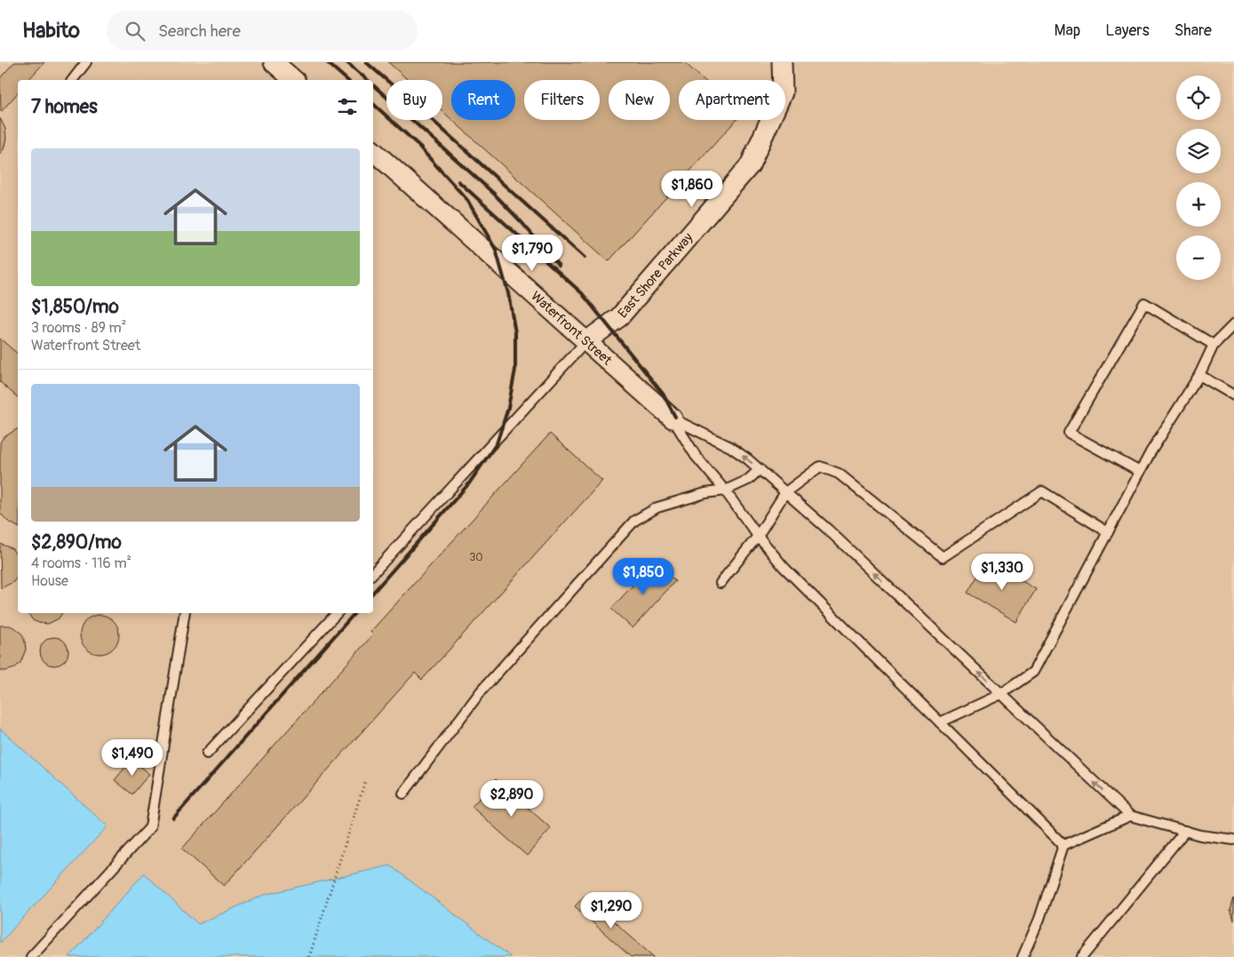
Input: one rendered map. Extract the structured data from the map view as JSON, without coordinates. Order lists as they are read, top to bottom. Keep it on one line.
{"streets":{"street":["East Shore Parkway","Waterfront Street"]},"crossings":[["East Shore Parkway","Waterfront Street"]],"house_numbers":["30"],"page":{"header":"Habito","search":"Search here","nav":["Map","Layers","Share"],"map_buttons":["+","−"],"chip":["Buy","Rent","Filters","New","Apartment"],"heading":"7 homes","list":[{"name":"$1,850/mo","note":"3 rooms · 89 m² · Waterfront Street"},{"name":"$2,890/mo","note":"4 rooms · 116 m² · House"}],"price":["$1,860","$1,790","$1,330","$1,850","$1,490","$2,890","$1,290"]}}
